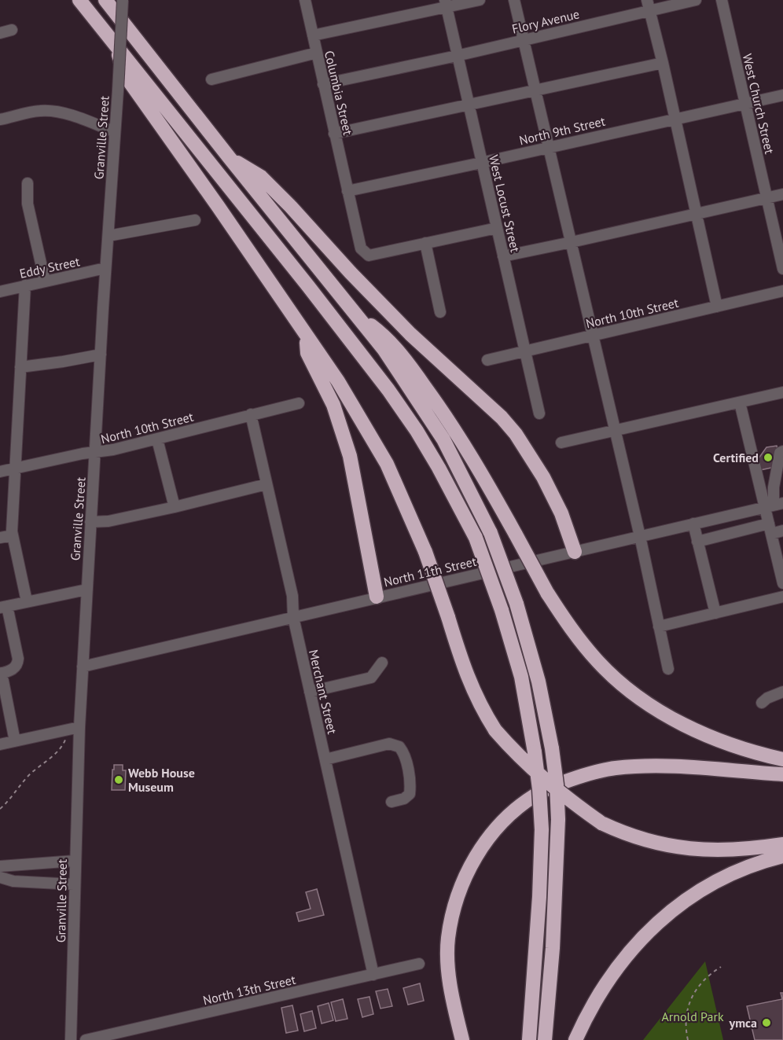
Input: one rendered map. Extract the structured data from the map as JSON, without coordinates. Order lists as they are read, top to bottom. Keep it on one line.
{"streets":{"street":["Flory Avenue","Columbia Street","West Church Street","North 9th Street","Granville Street","West Locust Street","Eddy Street","North 10th Street","North 11th Street","Merchant Street","North 13th Street"]},"crossings":[["Flory Avenue","Columbia Street"],["Flory Avenue","West Locust Street"],["Columbia Street","North 9th Street"],["West Church Street","North 9th Street"],["North 9th Street","West Locust Street"],["Granville Street","Eddy Street"],["Granville Street","North 10th Street"],["Granville Street","North 11th Street"],["West Locust Street","North 10th Street"],["North 10th Street","Merchant Street"],["North 11th Street","Merchant Street"],["Merchant Street","North 13th Street"]],"parks":["Arnold Park"],"places":["Certified","Webb House Museum","ymca"]}
